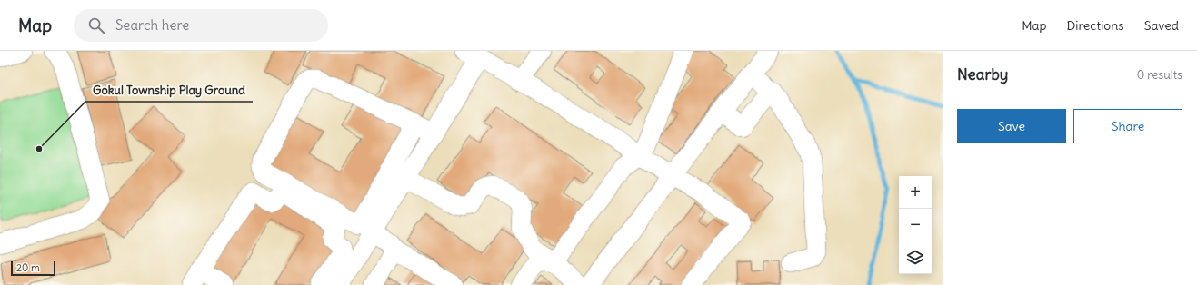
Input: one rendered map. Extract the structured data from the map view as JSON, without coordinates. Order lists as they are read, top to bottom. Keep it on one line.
{"places":["Gokul Township Play Ground"],"scale_bar":"20 m","page":{"header":"Map","search":"Search here","nav":["Map","Directions","Saved"],"heading":["Nearby","0 results"],"buttons":["Save","Share"],"map_buttons":["+","−"],"scale":"20 m"}}
